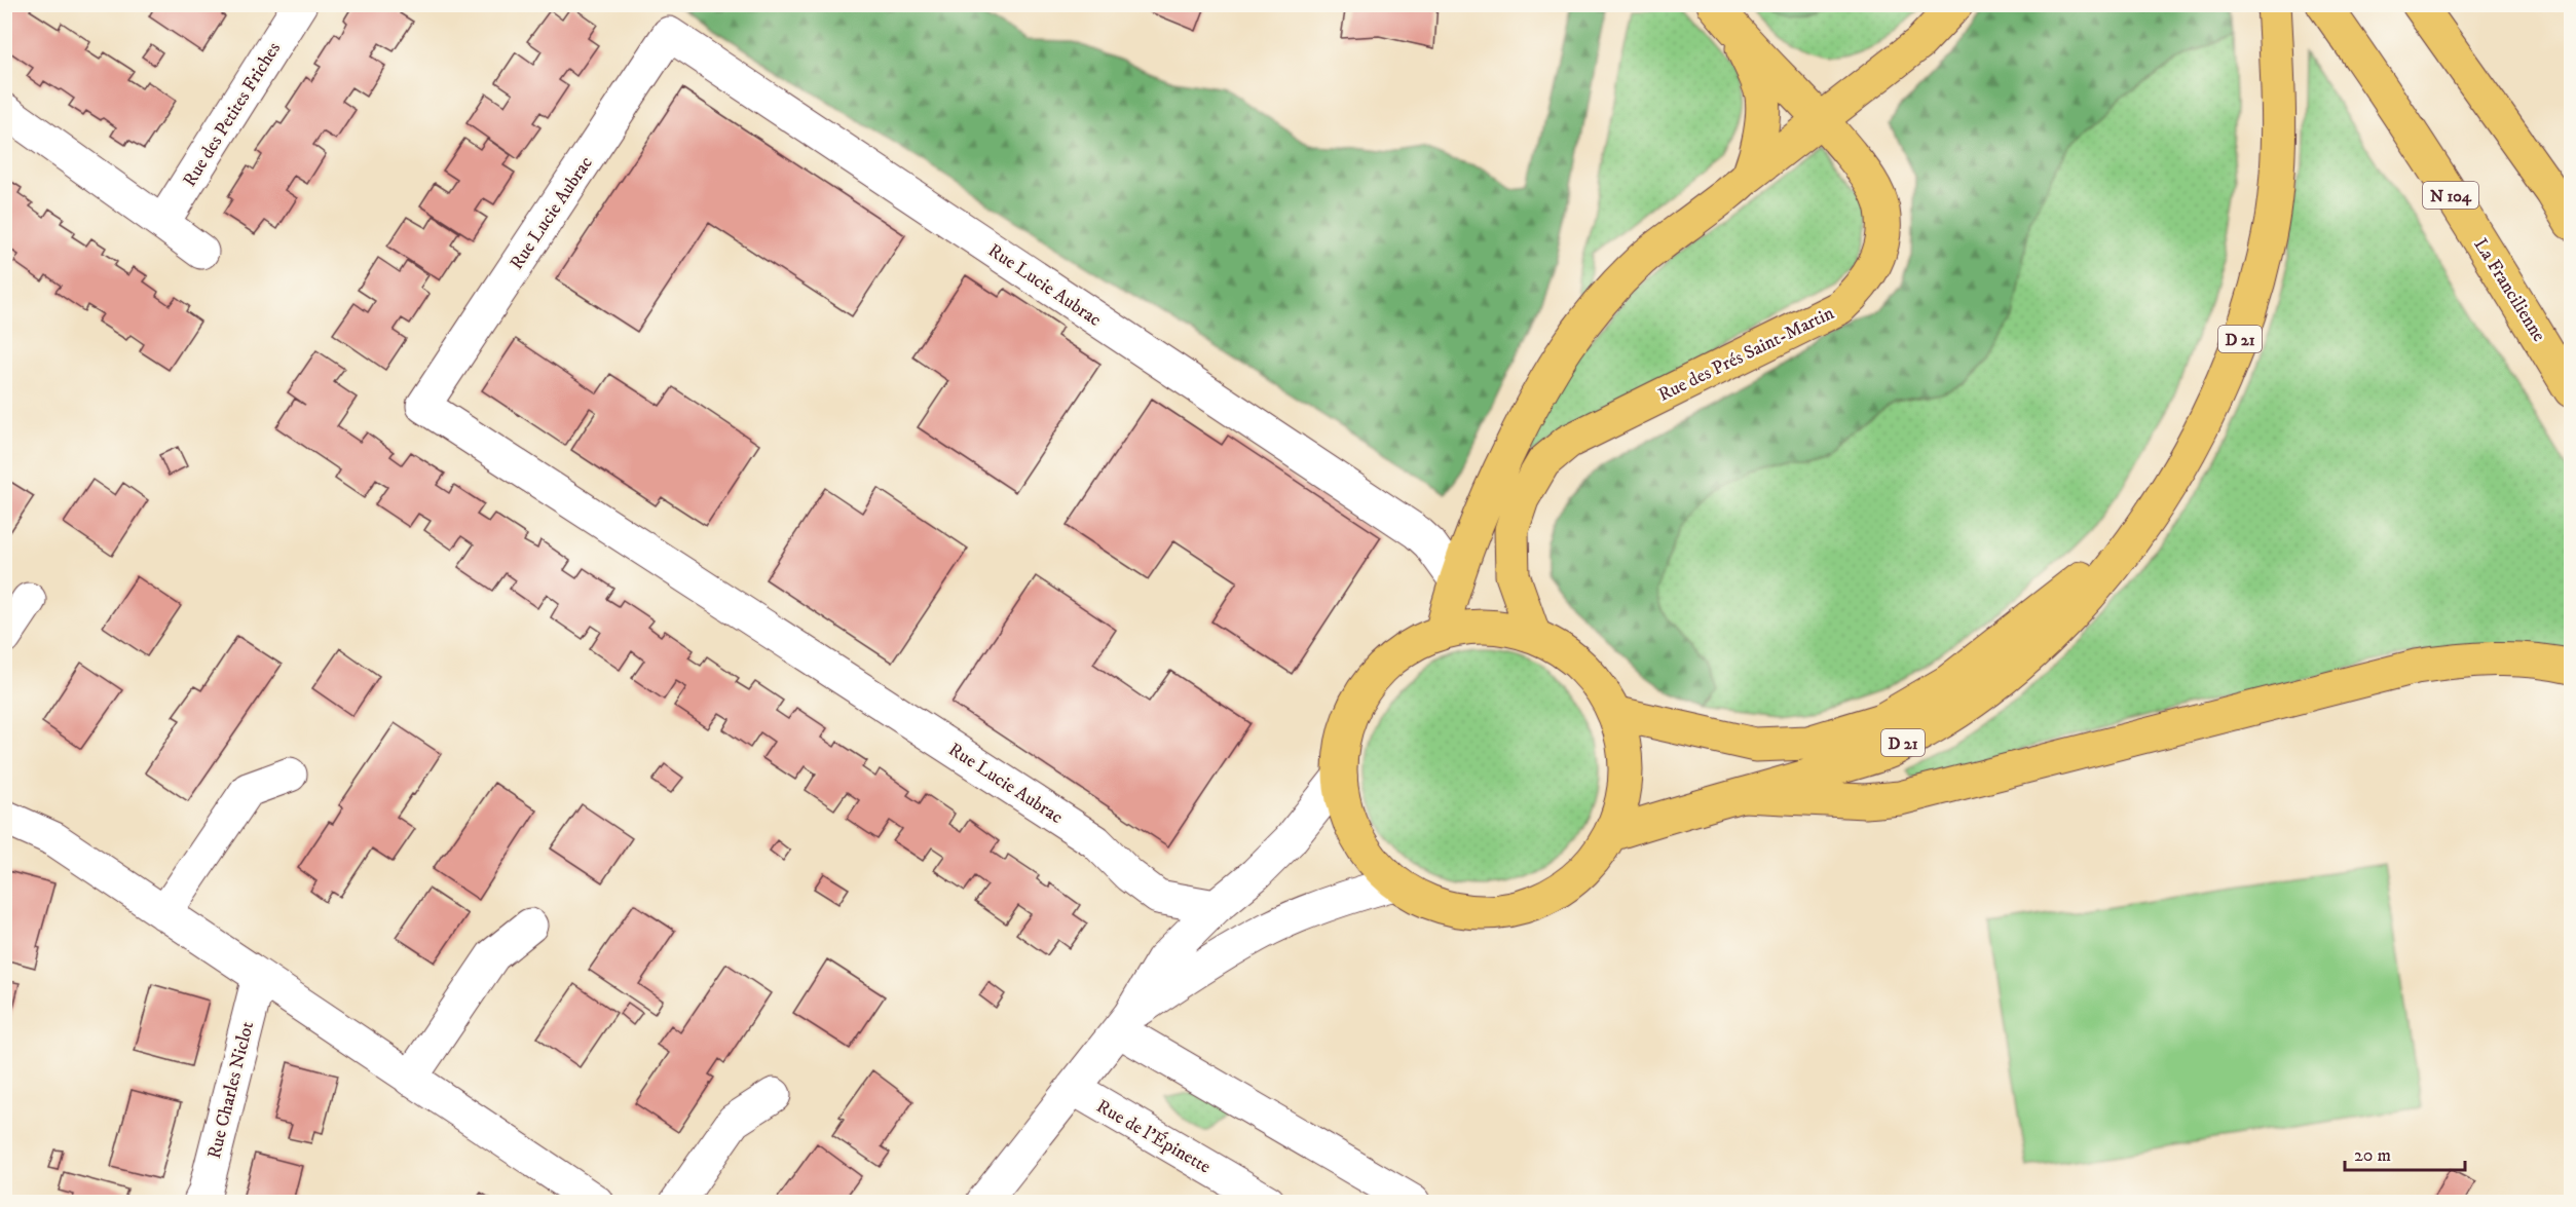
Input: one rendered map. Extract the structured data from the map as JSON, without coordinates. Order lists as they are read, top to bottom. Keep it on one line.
{"streets":{"main road":["N 104","La Francilienne","D 21","Rue des Prés Saint-Martin"],"street":["Rue des Petites Friches","Rue Lucie Aubrac","Rue Charles Niclot","Rue de l'Épinette"]},"scale_bar":"20 m"}
